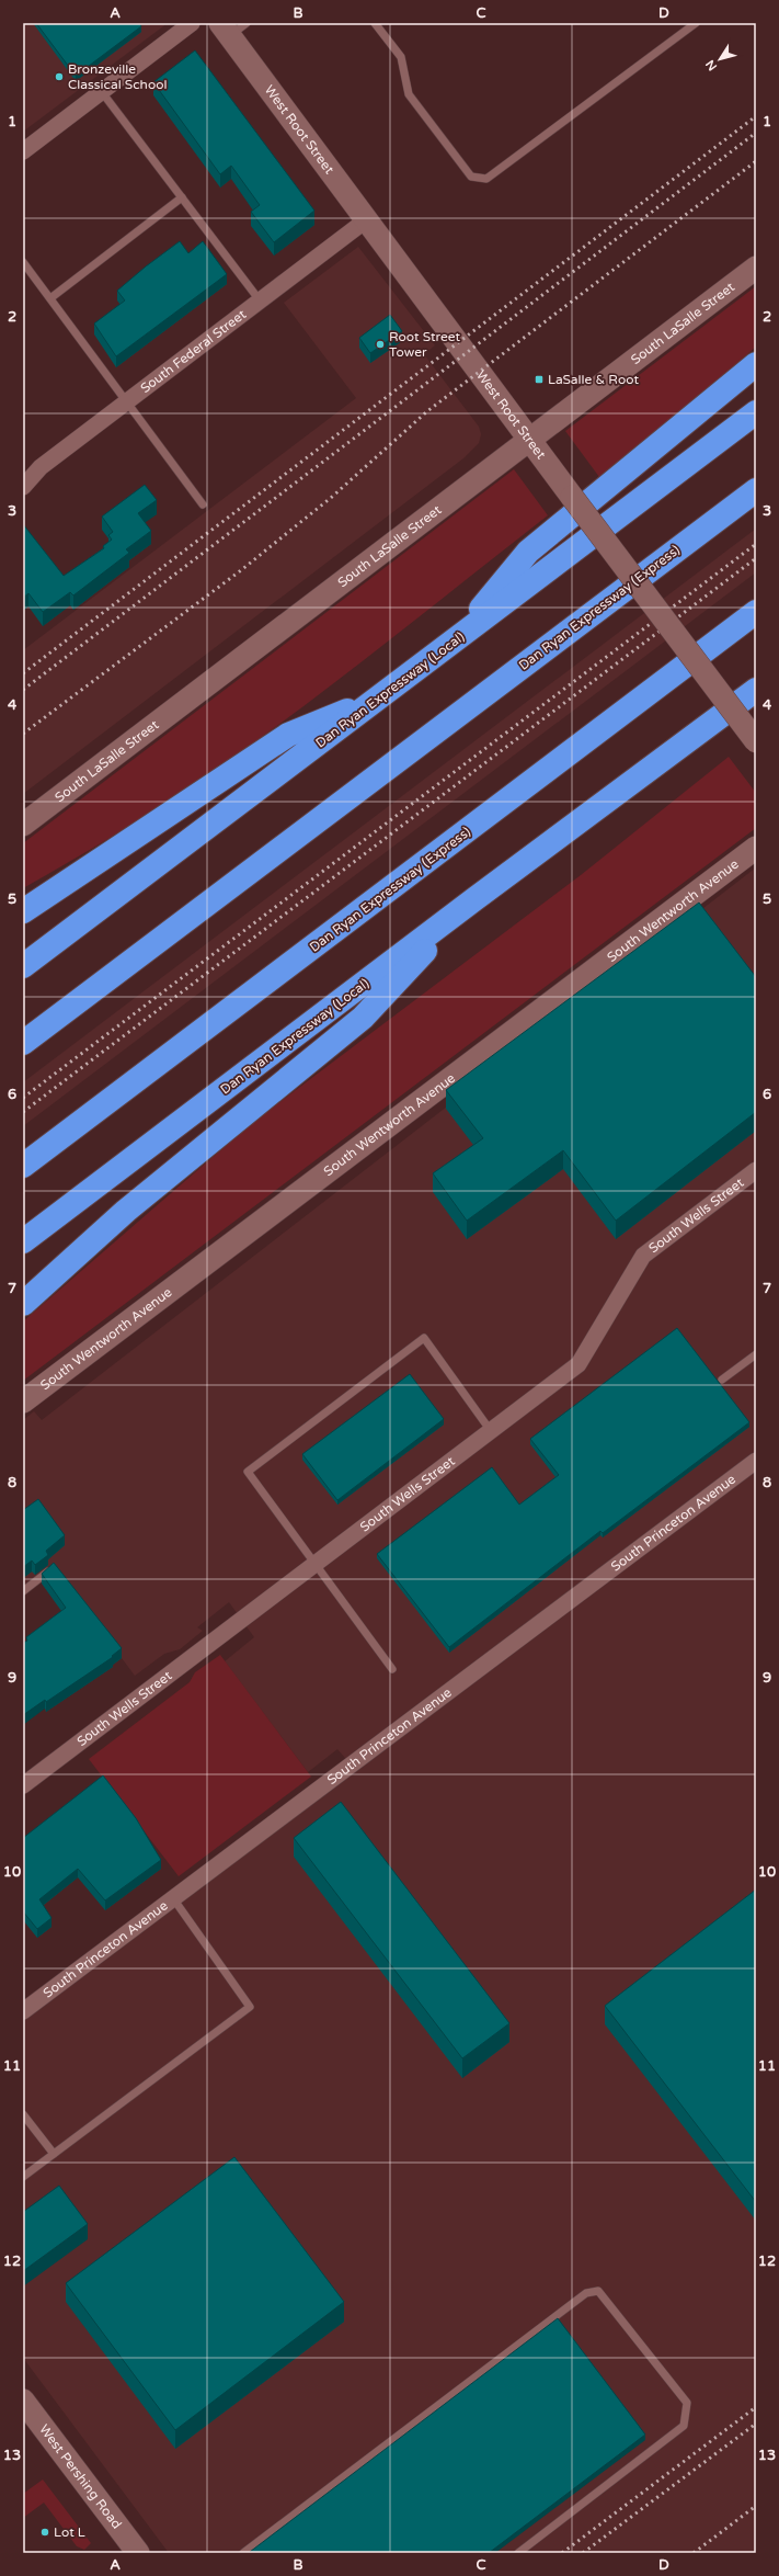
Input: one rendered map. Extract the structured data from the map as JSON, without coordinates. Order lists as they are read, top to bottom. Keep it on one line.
{"streets":{"highway":["Dan Ryan Expressway (Express)","Dan Ryan Expressway (Local)"],"main road":["West Root Street","South LaSalle Street","South Wentworth Avenue","West Pershing Road"],"street":["South Federal Street","South Wells Street","South Princeton Avenue"]},"crossings":[["West Root Street","South LaSalle Street"],["West Root Street","South Federal Street"]],"places":{"other":["Bronzeville Classical School","Root Street Tower","Lot L"],"transit":["LaSalle & Root"]},"north":"bottom left","grid":{"columns":["A","B","C","D"],"rows":["1","2","3","4","5","6","7","8","9","10","11","12","13"]}}
